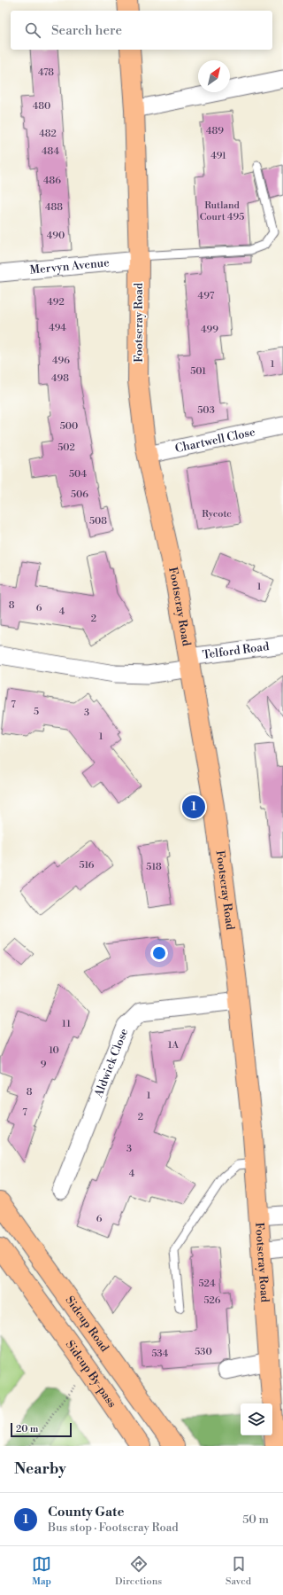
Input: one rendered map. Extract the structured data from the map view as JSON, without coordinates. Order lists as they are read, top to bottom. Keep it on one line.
{"streets":{"main road":["Footscray Road","Sidcup Road","Sidcup By-pass"],"street":["Mervyn Avenue","Chartwell Close","Telford Road","Aldwick Close"]},"crossings":[["Mervyn Avenue","Footscray Road"],["Footscray Road","Chartwell Close"],["Footscray Road","Telford Road"],["Footscray Road","Aldwick Close"]],"house_numbers":["478","480","489","482","484","491","486","Rutland Court 495","488","490","497","492","494","499","496","1","501","498","503","500","502","504","506","Rycote","508","1","8","6","4","2","7","5","3","1","516","518","11","1A","10","9","8","1","7","2","3","4","6","524","526","530","534"],"scale_bar":"20 m","north":"top right","page":{"search":"Search here","pins":"1","scale":"20 m","heading":"Nearby","list":[{"mark":"1","name":"County Gate","note":"Bus stop · Footscray Road","value":"50 m"}],"nav":["Map","Directions","Saved"]}}
